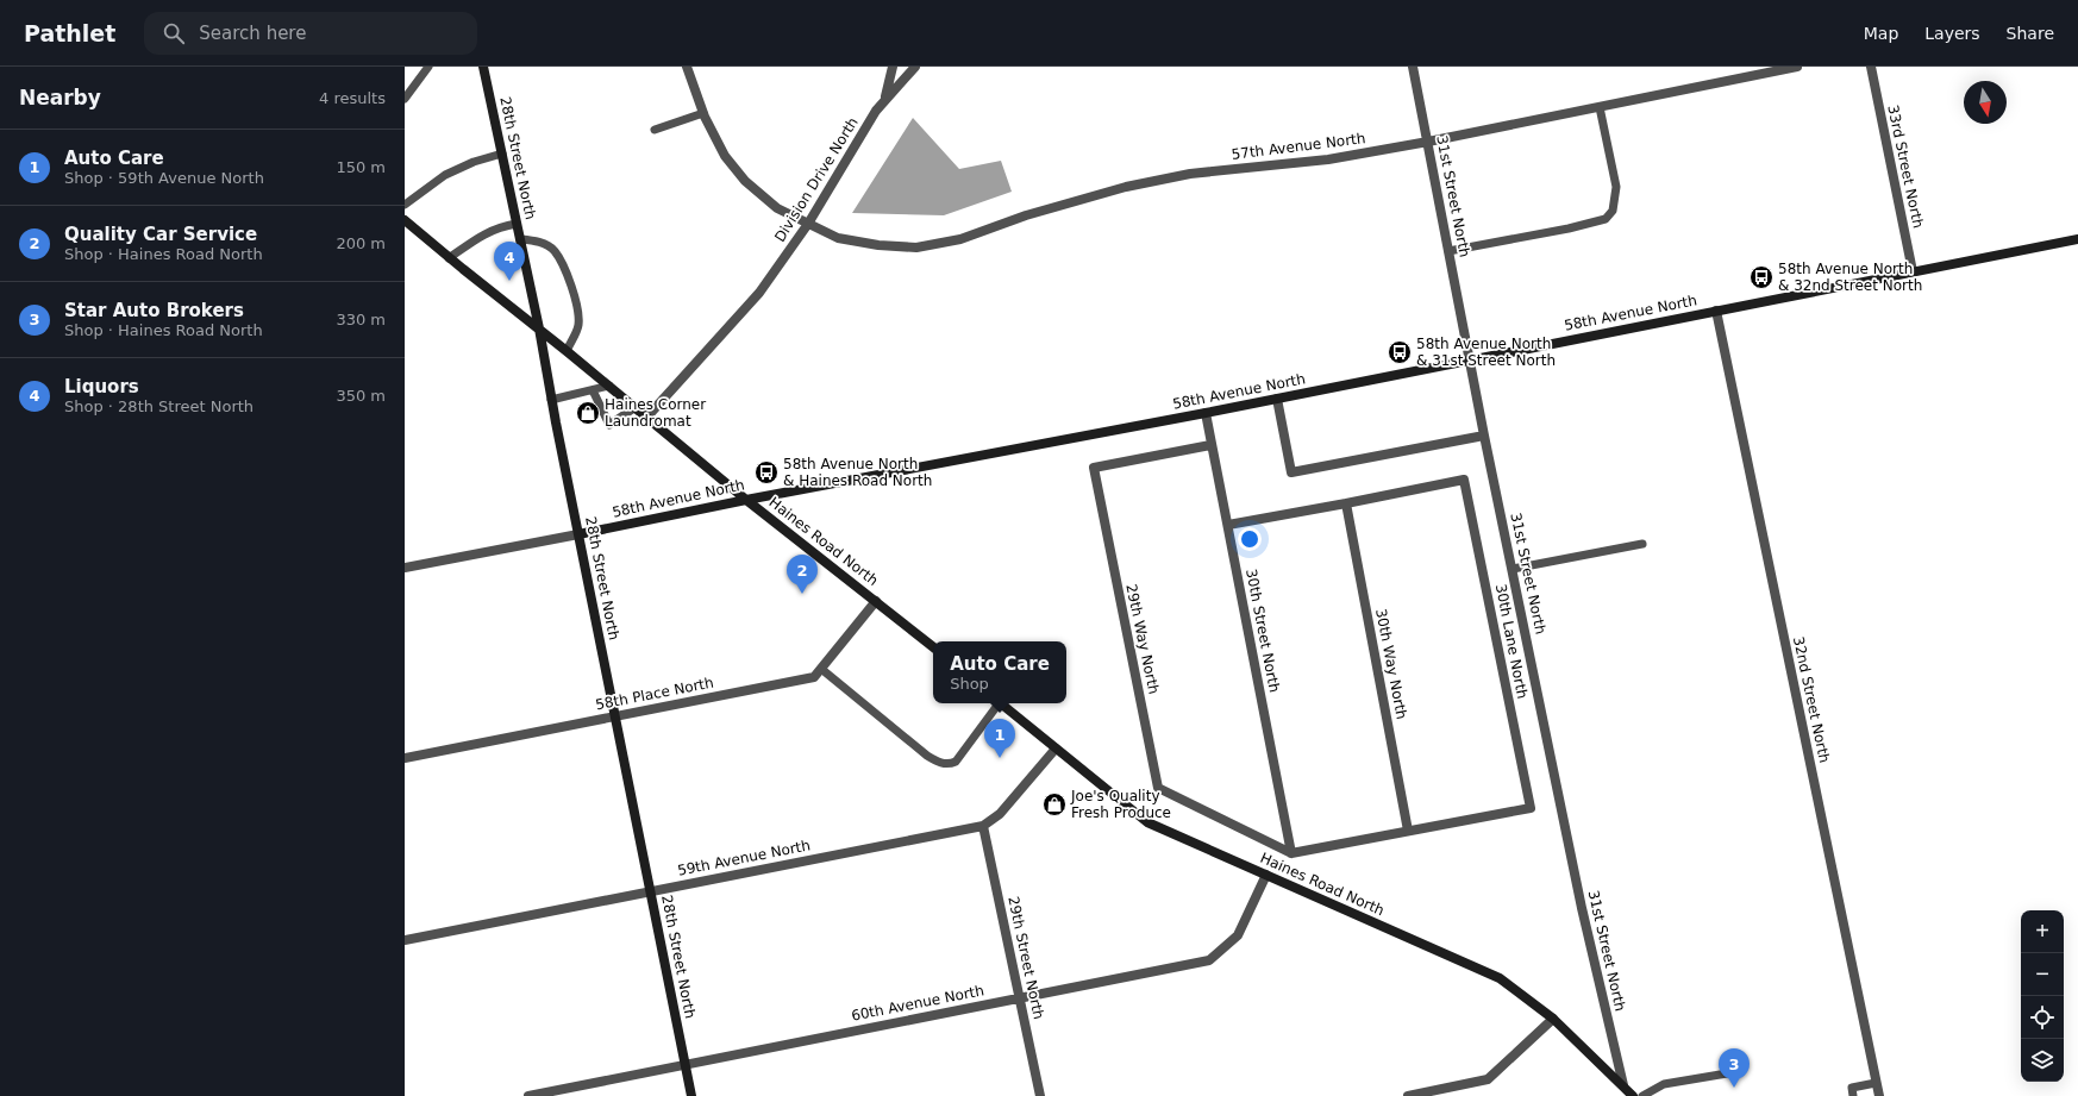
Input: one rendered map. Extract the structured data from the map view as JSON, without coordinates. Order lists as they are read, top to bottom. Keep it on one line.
{"streets":{"street":["57th Avenue North","28th Street North","33rd Street North","Division Drive North","31st Street North","58th Avenue North","Haines Road North","30th Street North","29th Way North","30th Lane North","30th Way North","58th Place North","32nd Street North","59th Avenue North","29th Street North","60th Avenue North"]},"crossings":[["57th Avenue North","Division Drive North"],["57th Avenue North","31st Street North"],["28th Street North","58th Avenue North"],["28th Street North","Haines Road North"],["28th Street North","58th Place North"],["28th Street North","59th Avenue North"],["28th Street North","60th Avenue North"],["33rd Street North","58th Avenue North"],["Division Drive North","Haines Road North"],["31st Street North","58th Avenue North"],["31st Street North","Haines Road North"],["58th Avenue North","Haines Road North"],["58th Avenue North","30th Street North"],["58th Avenue North","32nd Street North"],["Haines Road North","58th Place North"],["Haines Road North","59th Avenue North"],["Haines Road North","60th Avenue North"],["30th Street North","29th Way North"],["30th Lane North","30th Way North"],["59th Avenue North","29th Street North"],["29th Street North","60th Avenue North"]],"places":{"bus stop":["58th Avenue North & 32nd Street North","58th Avenue North & 31st Street North","58th Avenue North & Haines Road North"],"shop":["Haines Corner Laundromat","Joe's Quality Fresh Produce"]},"north":"bottom","page":{"header":"Pathlet","search":"Search here","nav":["Map","Layers","Share"],"heading":["Nearby","4 results"],"list":[{"mark":"1","name":"Auto Care","note":"Shop · 59th Avenue North","value":"150 m"},{"mark":"2","name":"Quality Car Service","note":"Shop · Haines Road North","value":"200 m"},{"mark":"3","name":"Star Auto Brokers","note":"Shop · Haines Road North","value":"330 m"},{"mark":"4","name":"Liquors","note":"Shop · 28th Street North","value":"350 m"}],"pins":["4","2","1","3"],"popup":["Auto Care","Shop"],"map_buttons":["+","−"]}}
